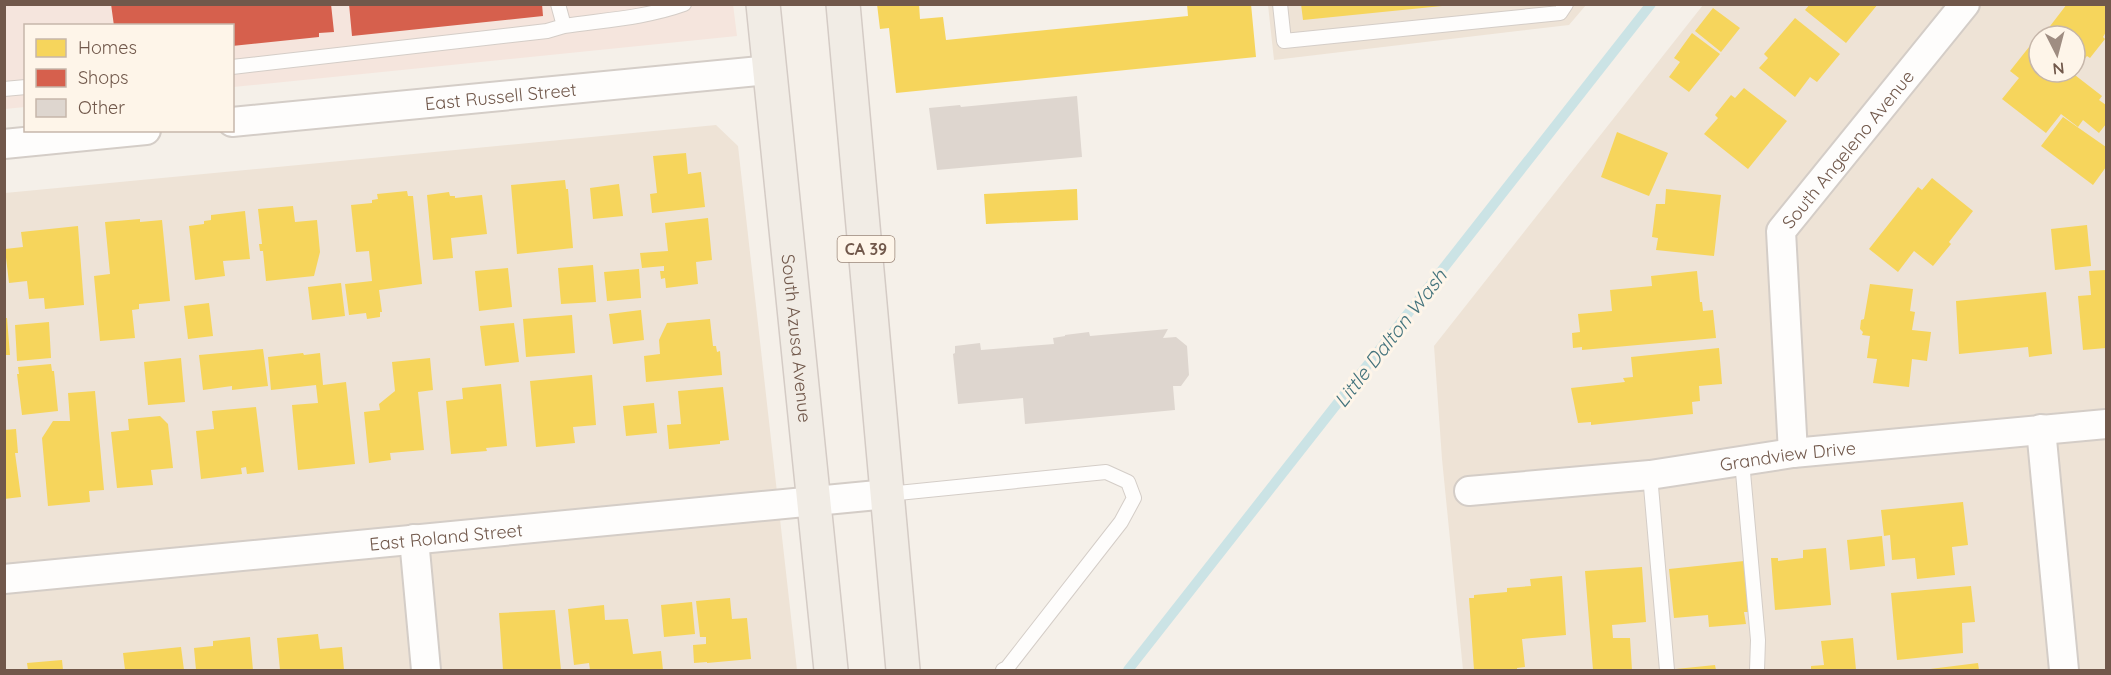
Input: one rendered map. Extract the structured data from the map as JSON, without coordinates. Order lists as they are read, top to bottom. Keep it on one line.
{"streets":{"main road":["CA 39","South Azusa Avenue"],"street":["East Russell Street","South Angeleno Avenue","Grandview Drive","East Roland Street"]},"crossings":[["East Russell Street","South Azusa Avenue"],["South Angeleno Avenue","Grandview Drive"],["CA 39","East Roland Street"],["South Azusa Avenue","East Roland Street"]],"water":["Little Dalton Wash"],"legend":["Homes","Shops","Other"],"north":"bottom"}
